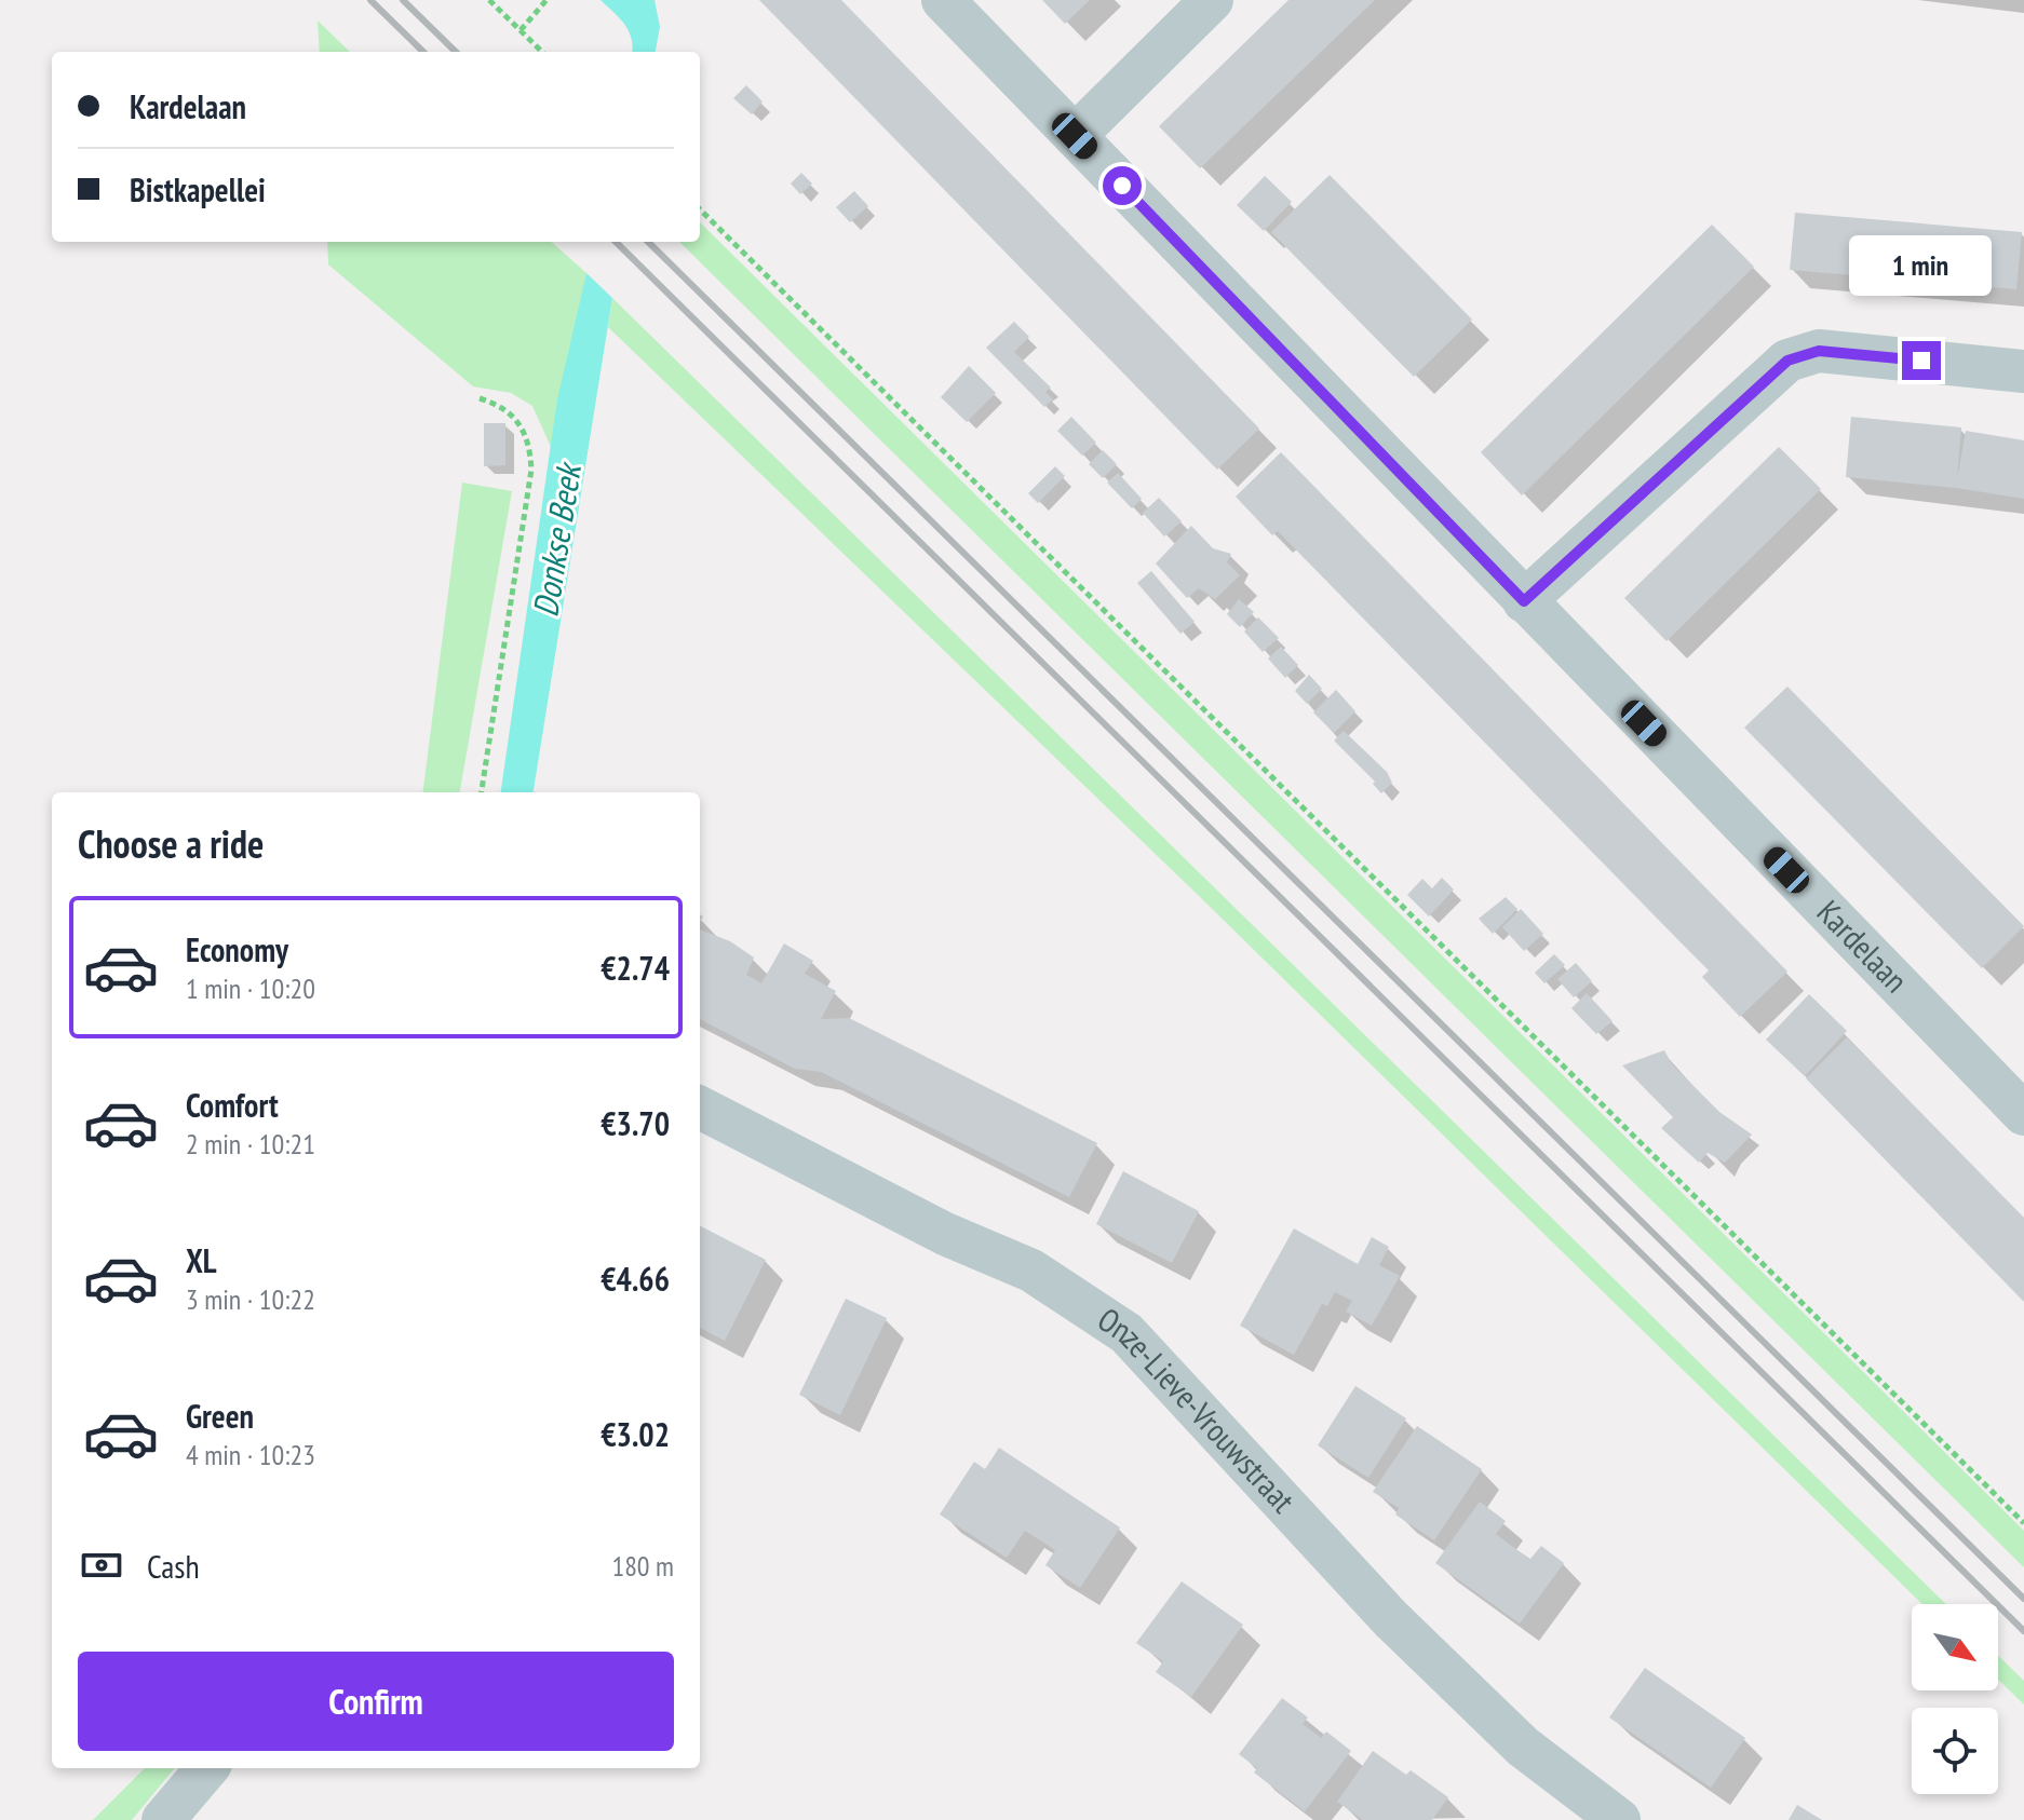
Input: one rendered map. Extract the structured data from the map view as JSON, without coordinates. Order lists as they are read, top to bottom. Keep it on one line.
{"streets":{"street":["Kardelaan","Onze-Lieve-Vrouwstraat"]},"water":["Donkse Beek"],"north":"bottom right","page":{"banner":["Kardelaan","Bistkapellei"],"bubble":"1 min","heading":"Choose a ride","list":[{"name":"Economy","note":"1 min · 10:20","value":"€2.74"},{"name":"Comfort","note":"2 min · 10:21","value":"€3.70"},{"name":"XL","note":"3 min · 10:22","value":"€4.66"},{"name":"Green","note":"4 min · 10:23","value":"€3.02"}],"pay":["Cash","180 m"],"buttons":"Confirm"}}
